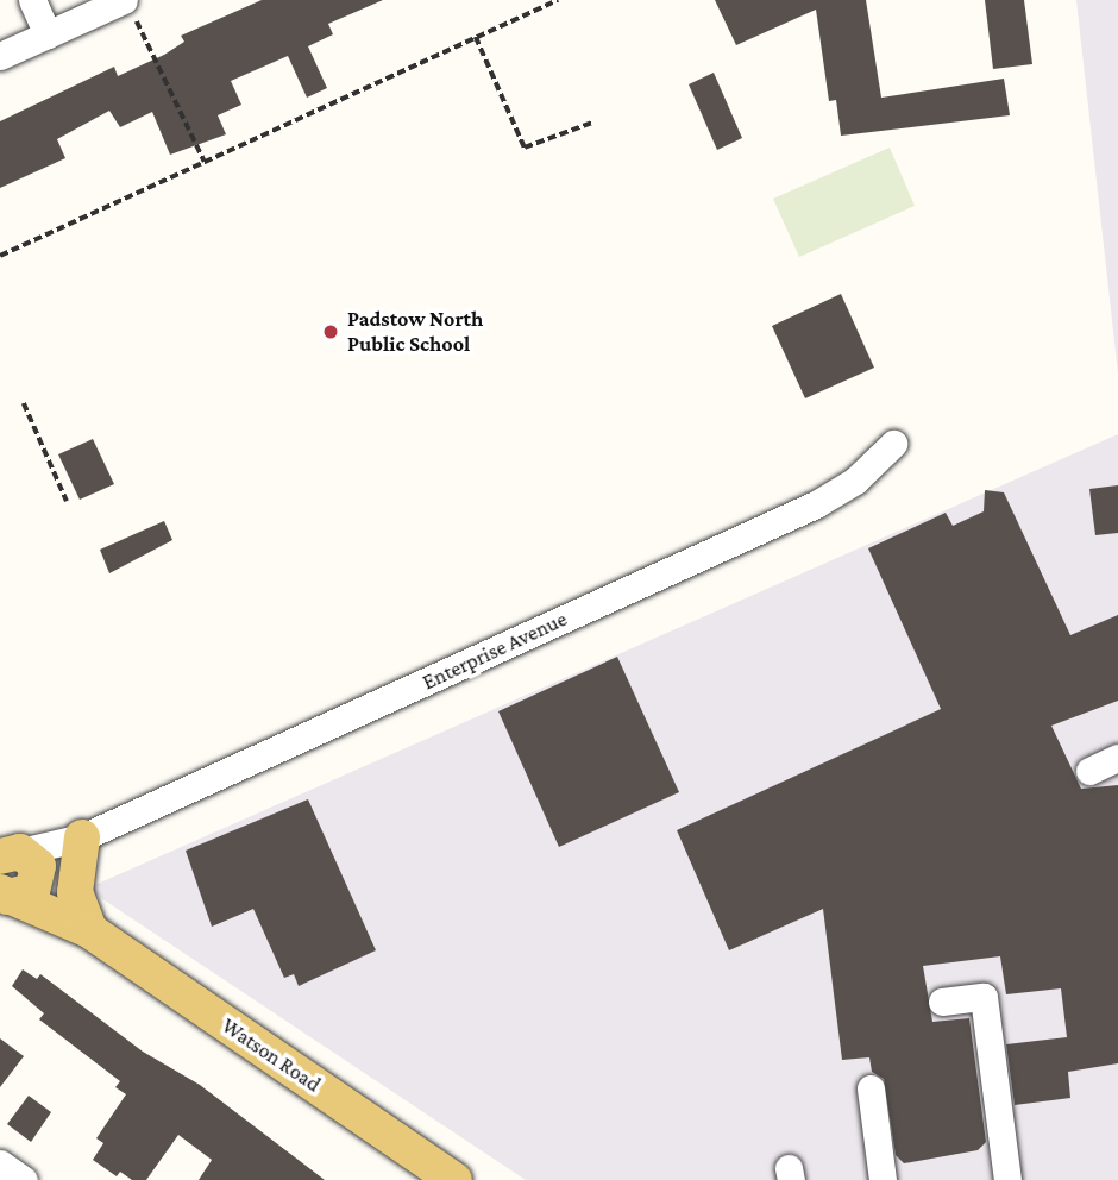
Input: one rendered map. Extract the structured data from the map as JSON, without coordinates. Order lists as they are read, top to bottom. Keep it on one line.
{"streets":{"main road":["Watson Road"],"street":["Enterprise Avenue"]},"crossings":[["Enterprise Avenue","Watson Road"]],"places":["Padstow North Public School"]}
